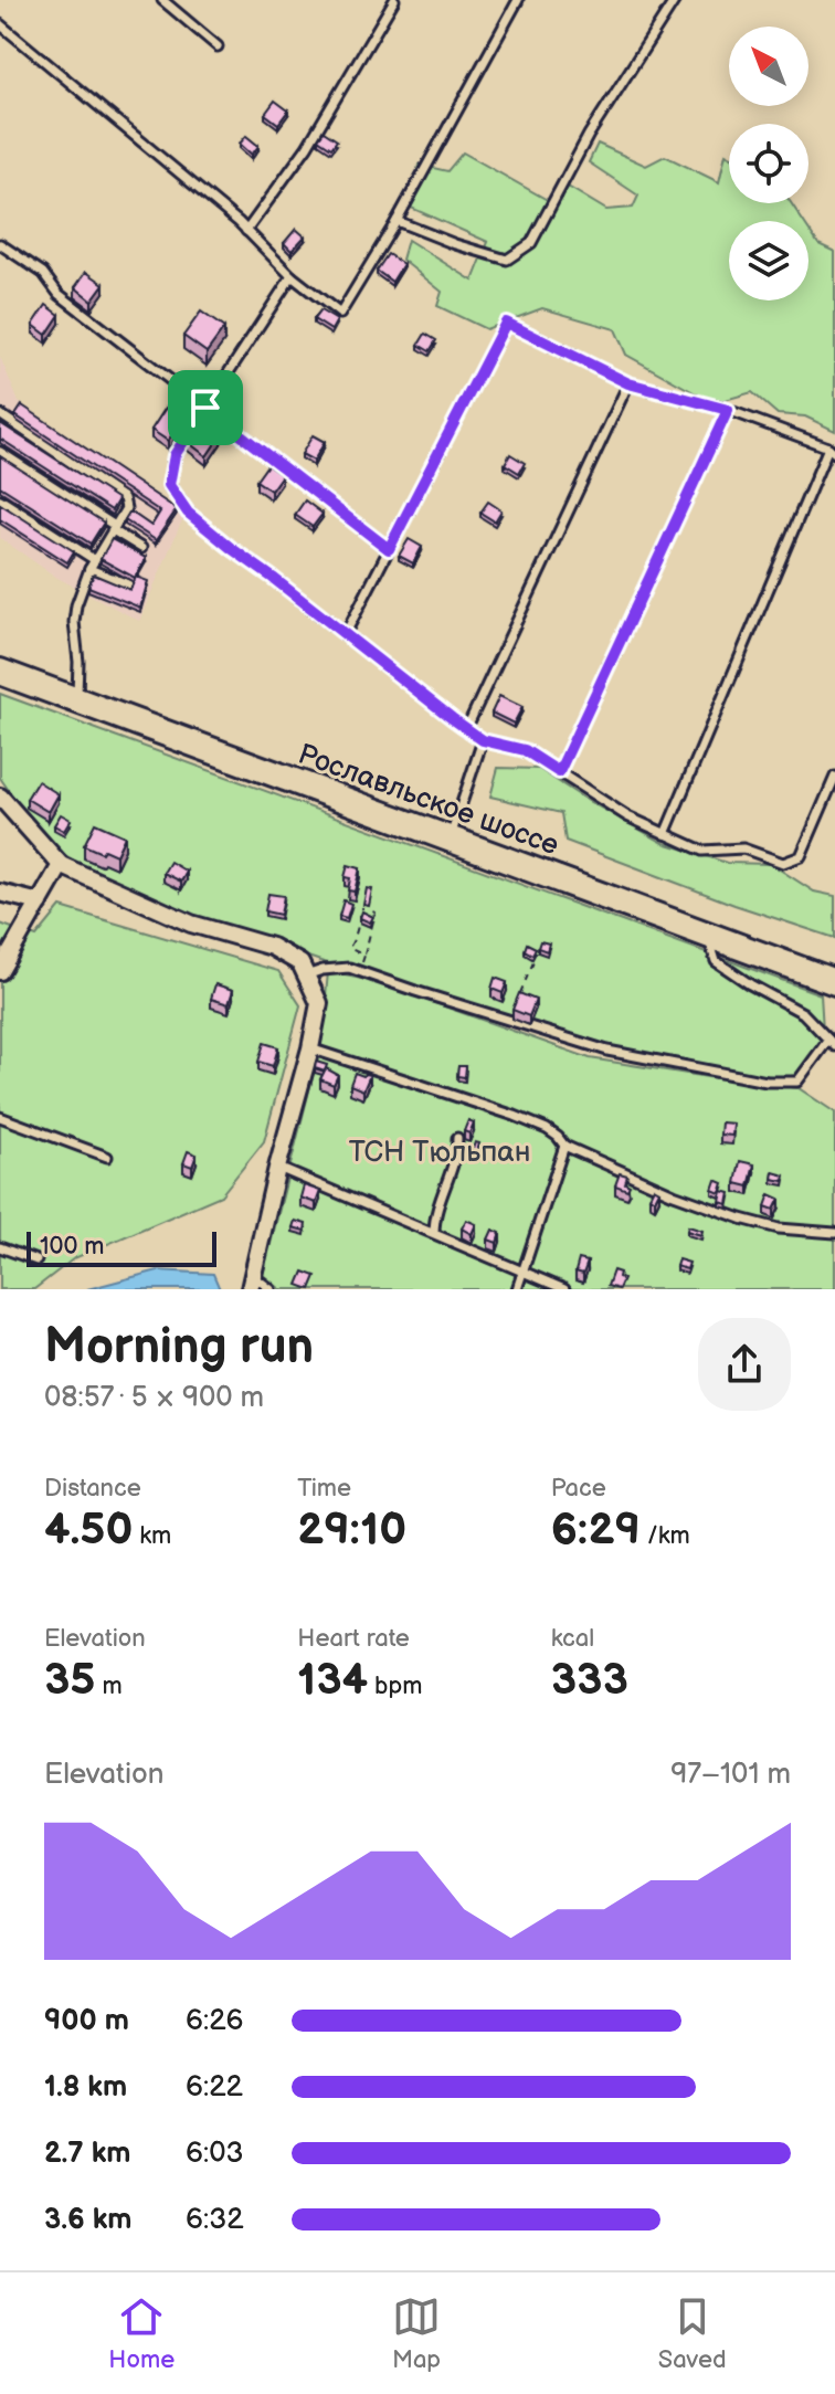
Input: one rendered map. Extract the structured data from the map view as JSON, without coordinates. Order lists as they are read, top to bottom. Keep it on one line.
{"streets":{"main road":["Рославльское шоссе"]},"parks":["ТСН Тюльпан"],"scale_bar":"100 m","north":"top left","page":{"scale":"100 m","heading":["Morning run","08:57 · 5 × 900 m"],"stats":[["Distance","4.50 km"],["Time","29:10"],["Pace","6:29 /km"],["Elevation","35 m"],["Heart rate","134 bpm"],["kcal","333"]],"chart":["Elevation","97–101 m"],"list":[{"name":"900 m","note":"6:26"},{"name":"1.8 km","note":"6:22"},{"name":"2.7 km","note":"6:03"},{"name":"3.6 km","note":"6:32"}],"tabs":["Home","Map","Saved"]}}
